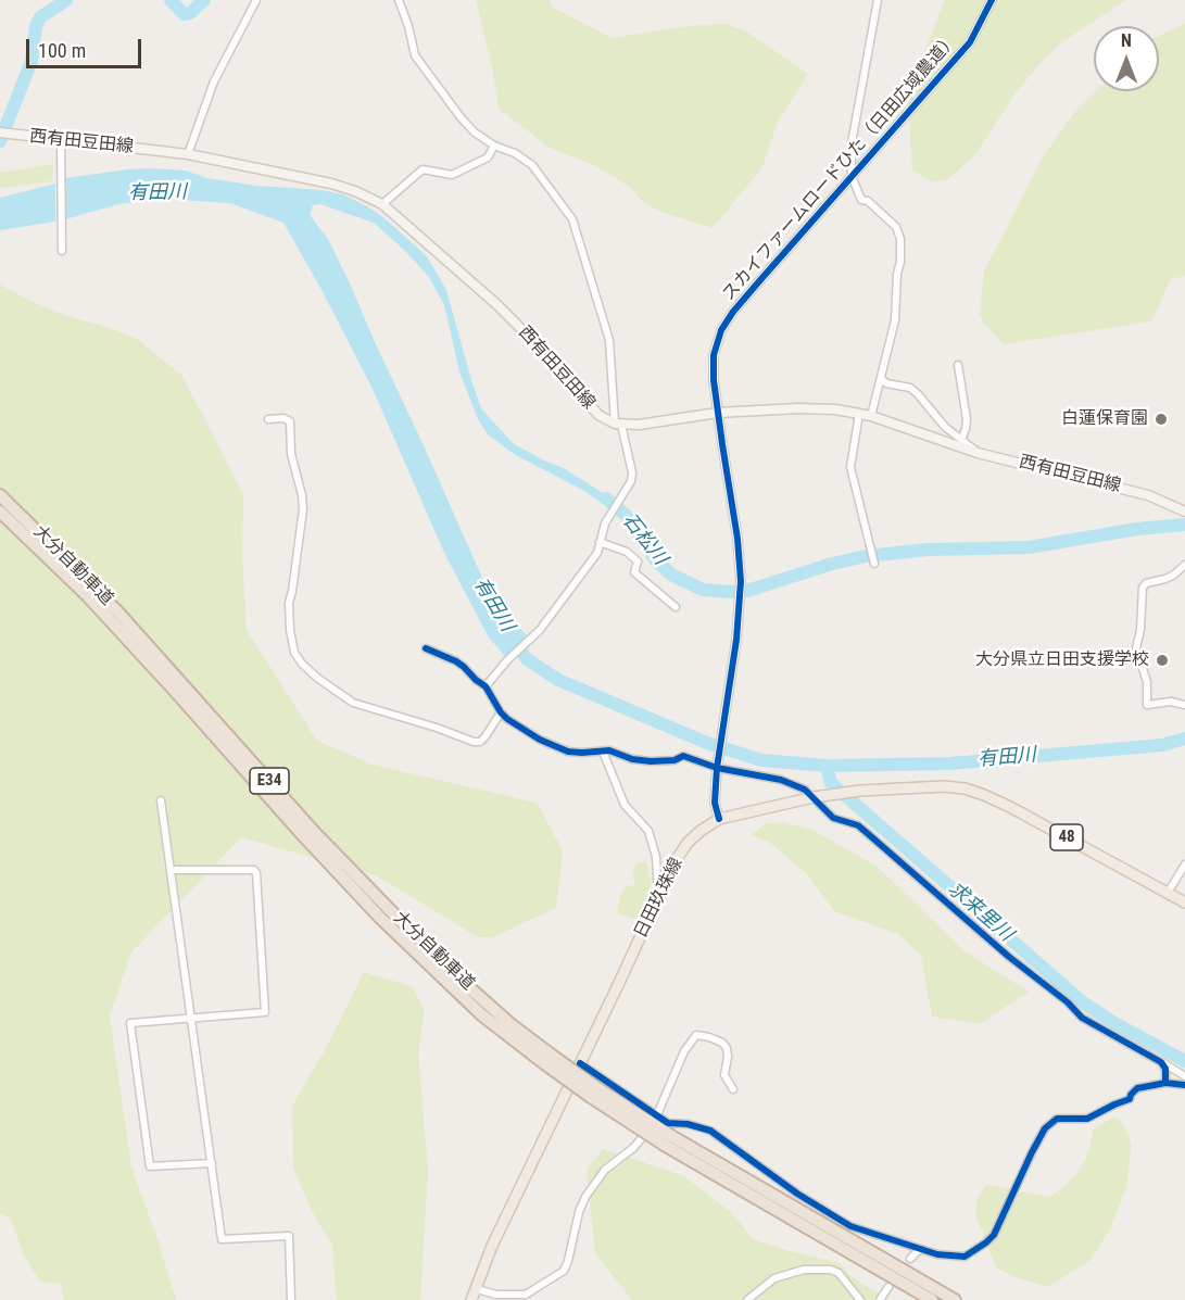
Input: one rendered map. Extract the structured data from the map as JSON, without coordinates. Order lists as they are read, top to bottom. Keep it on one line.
{"streets":{"highway":["大分自動車道","E34"],"main road":["西有田豆田線","48","日田玖珠線"],"street":["スカイファームロードひた（日田広域農道）"]},"crossings":[["西有田豆田線","スカイファームロードひた（日田広域農道）"],["スカイファームロードひた（日田広域農道）","日田玖珠線"]],"water":["有田川","石松川","求来里川"],"places":["白蓮保育園","大分県立日田支援学校"],"scale_bar":"100 m","north":"top"}
